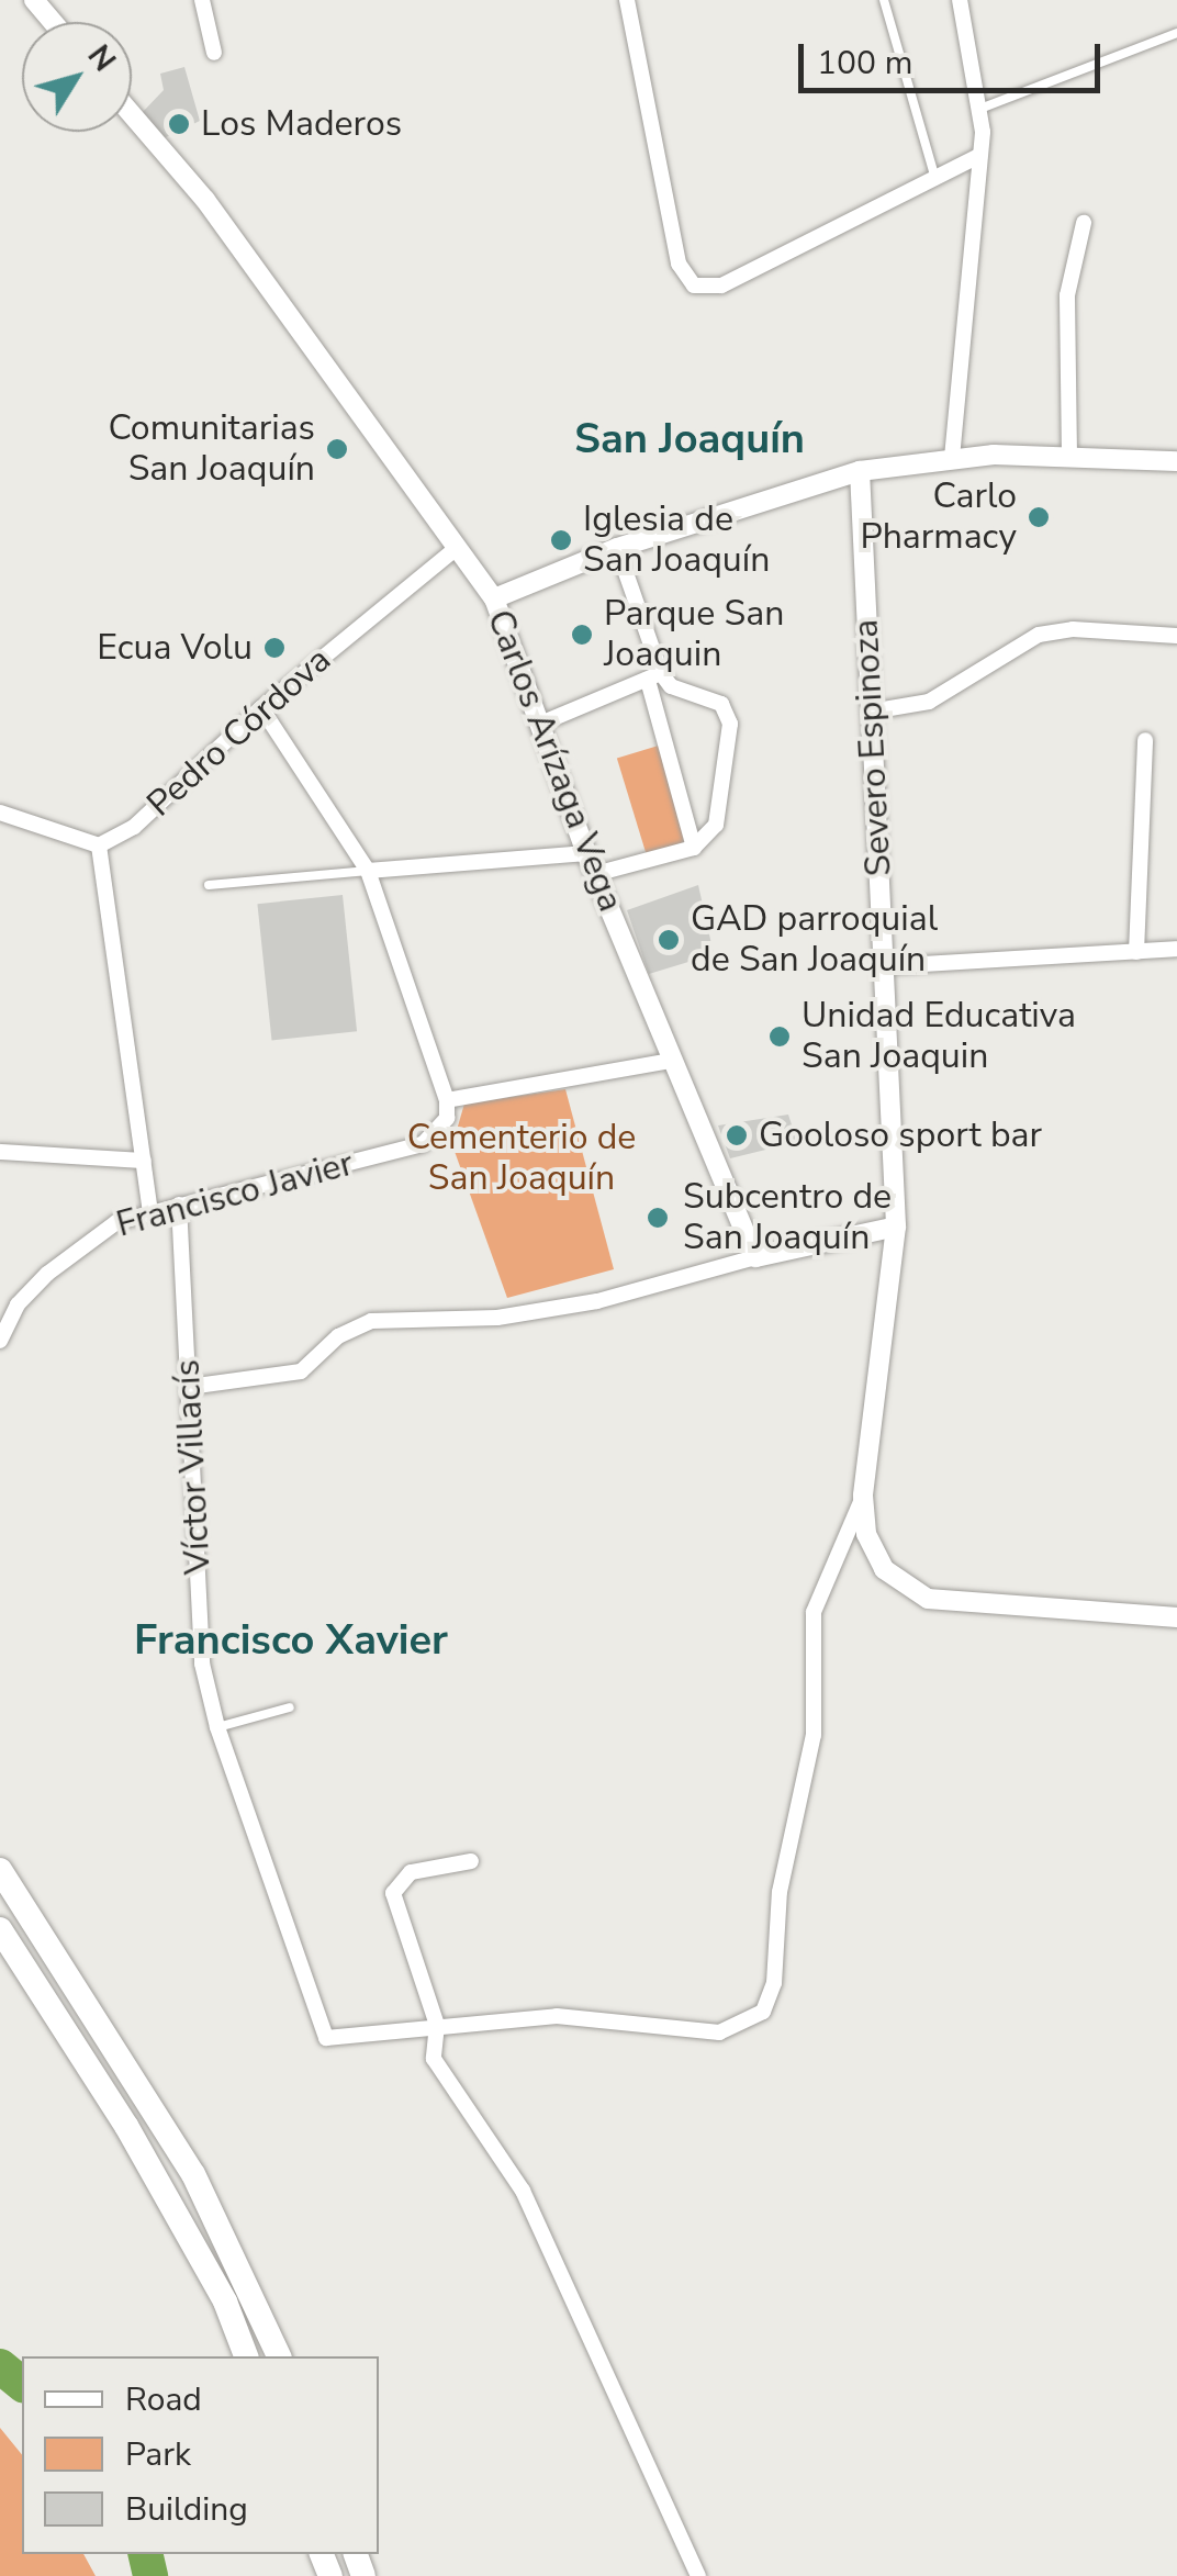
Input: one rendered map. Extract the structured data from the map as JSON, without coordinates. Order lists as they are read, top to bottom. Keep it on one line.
{"streets":{"street":["Pedro Córdova","Severo Espinoza","Carlos Arízaga Vega","Francisco Javier","Víctor Villacís"]},"crossings":[["Pedro Córdova","Carlos Arízaga Vega"],["Francisco Javier","Víctor Villacís"]],"districts":["San Joaquín","Francisco Xavier"],"parks":["Cementerio de San Joaquín"],"places":["Los Maderos","Comunitarias San Joaquín","Carlo Pharmacy","Iglesia de San Joaquín","Parque San Joaquin","Ecua Volu","GAD parroquial de San Joaquín","Unidad Educativa San Joaquin","Gooloso sport bar","Subcentro de San Joaquín"],"legend":["Road","Park","Building"],"scale_bar":"100 m","north":"top right"}
